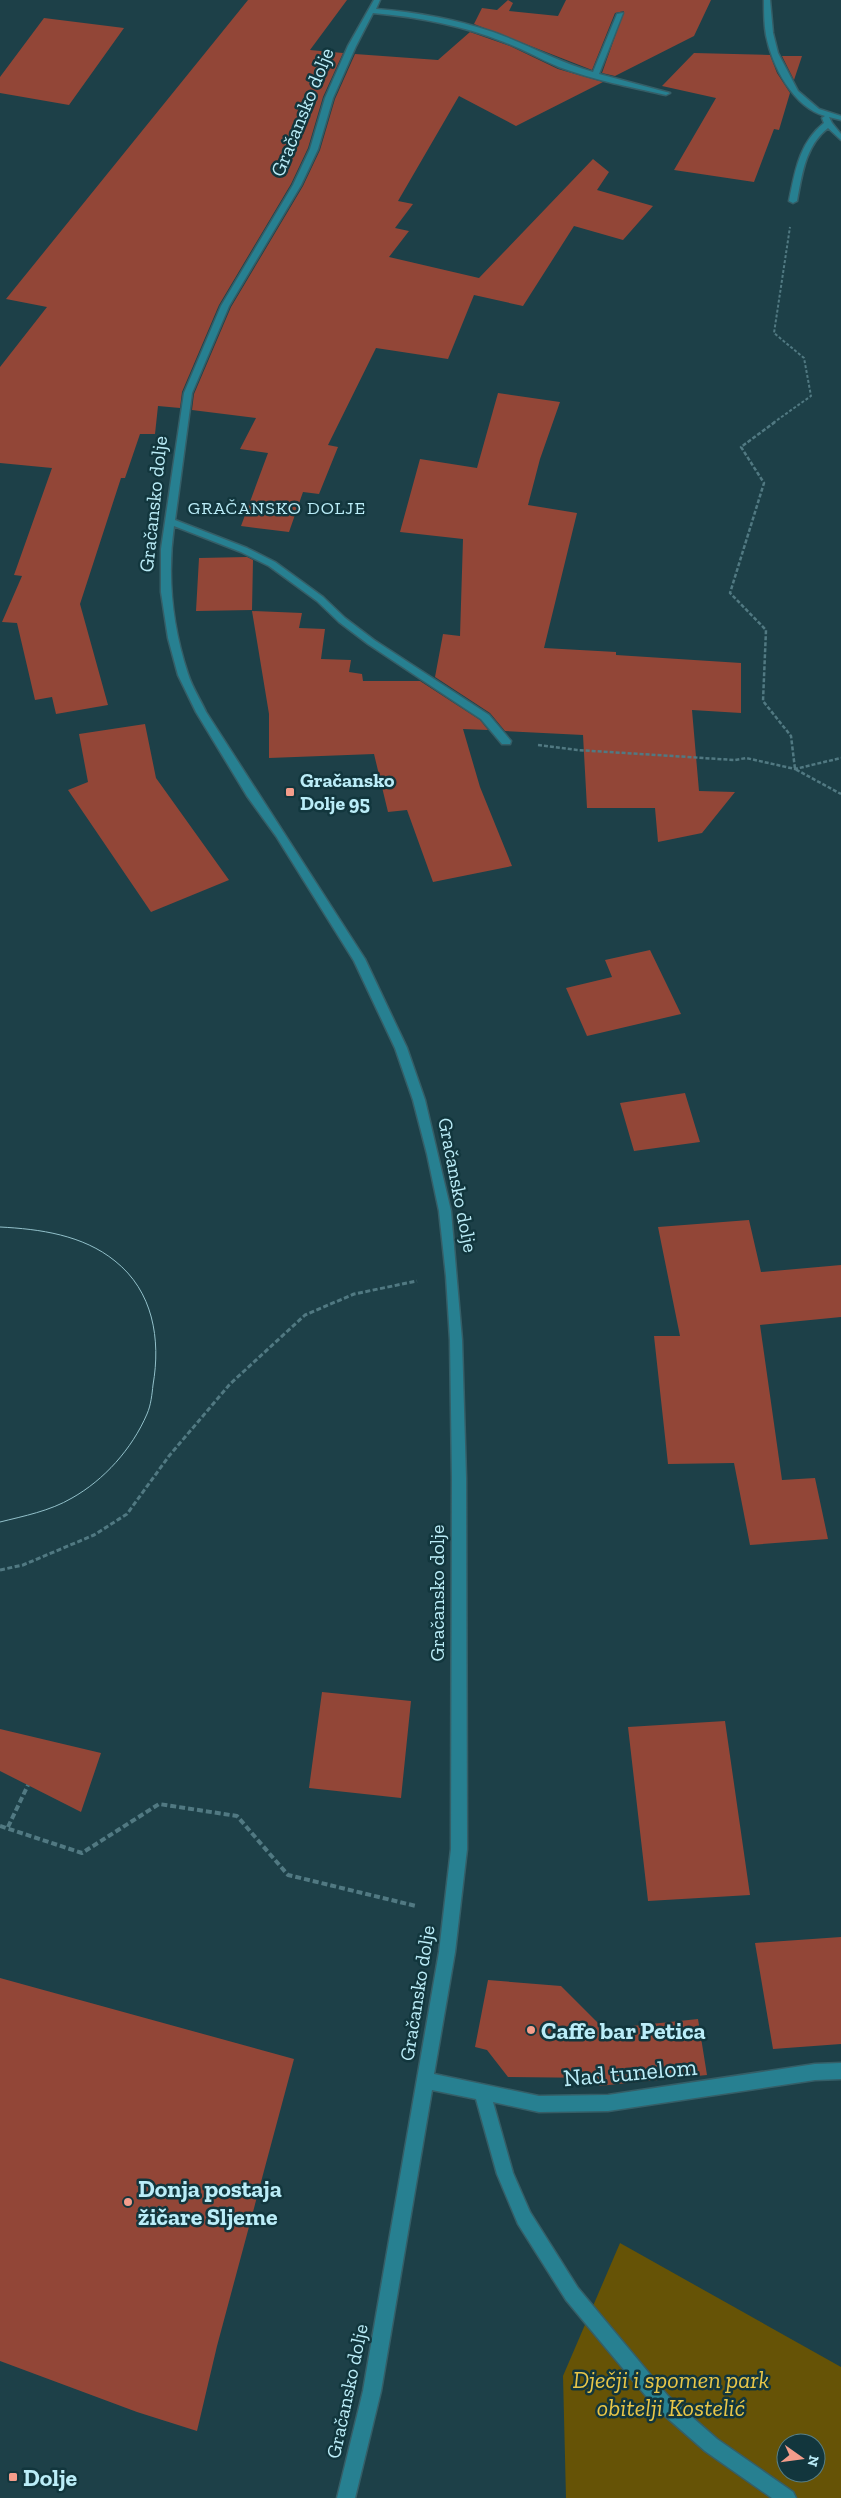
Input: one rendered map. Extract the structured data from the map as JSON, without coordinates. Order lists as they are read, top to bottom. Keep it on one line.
{"streets":{"street":["Gračansko dolje","Nad tunelom"]},"crossings":[["Gračansko dolje","Nad tunelom"]],"districts":["GRAČANSKO DOLJE"],"parks":["Dječji i spomen park obitelji Kostelić"],"places":{"transit":["Gračansko Dolje 95","Dolje"],"other":["Caffe bar Petica","Donja postaja žičare Sljeme"]},"north":"right"}
